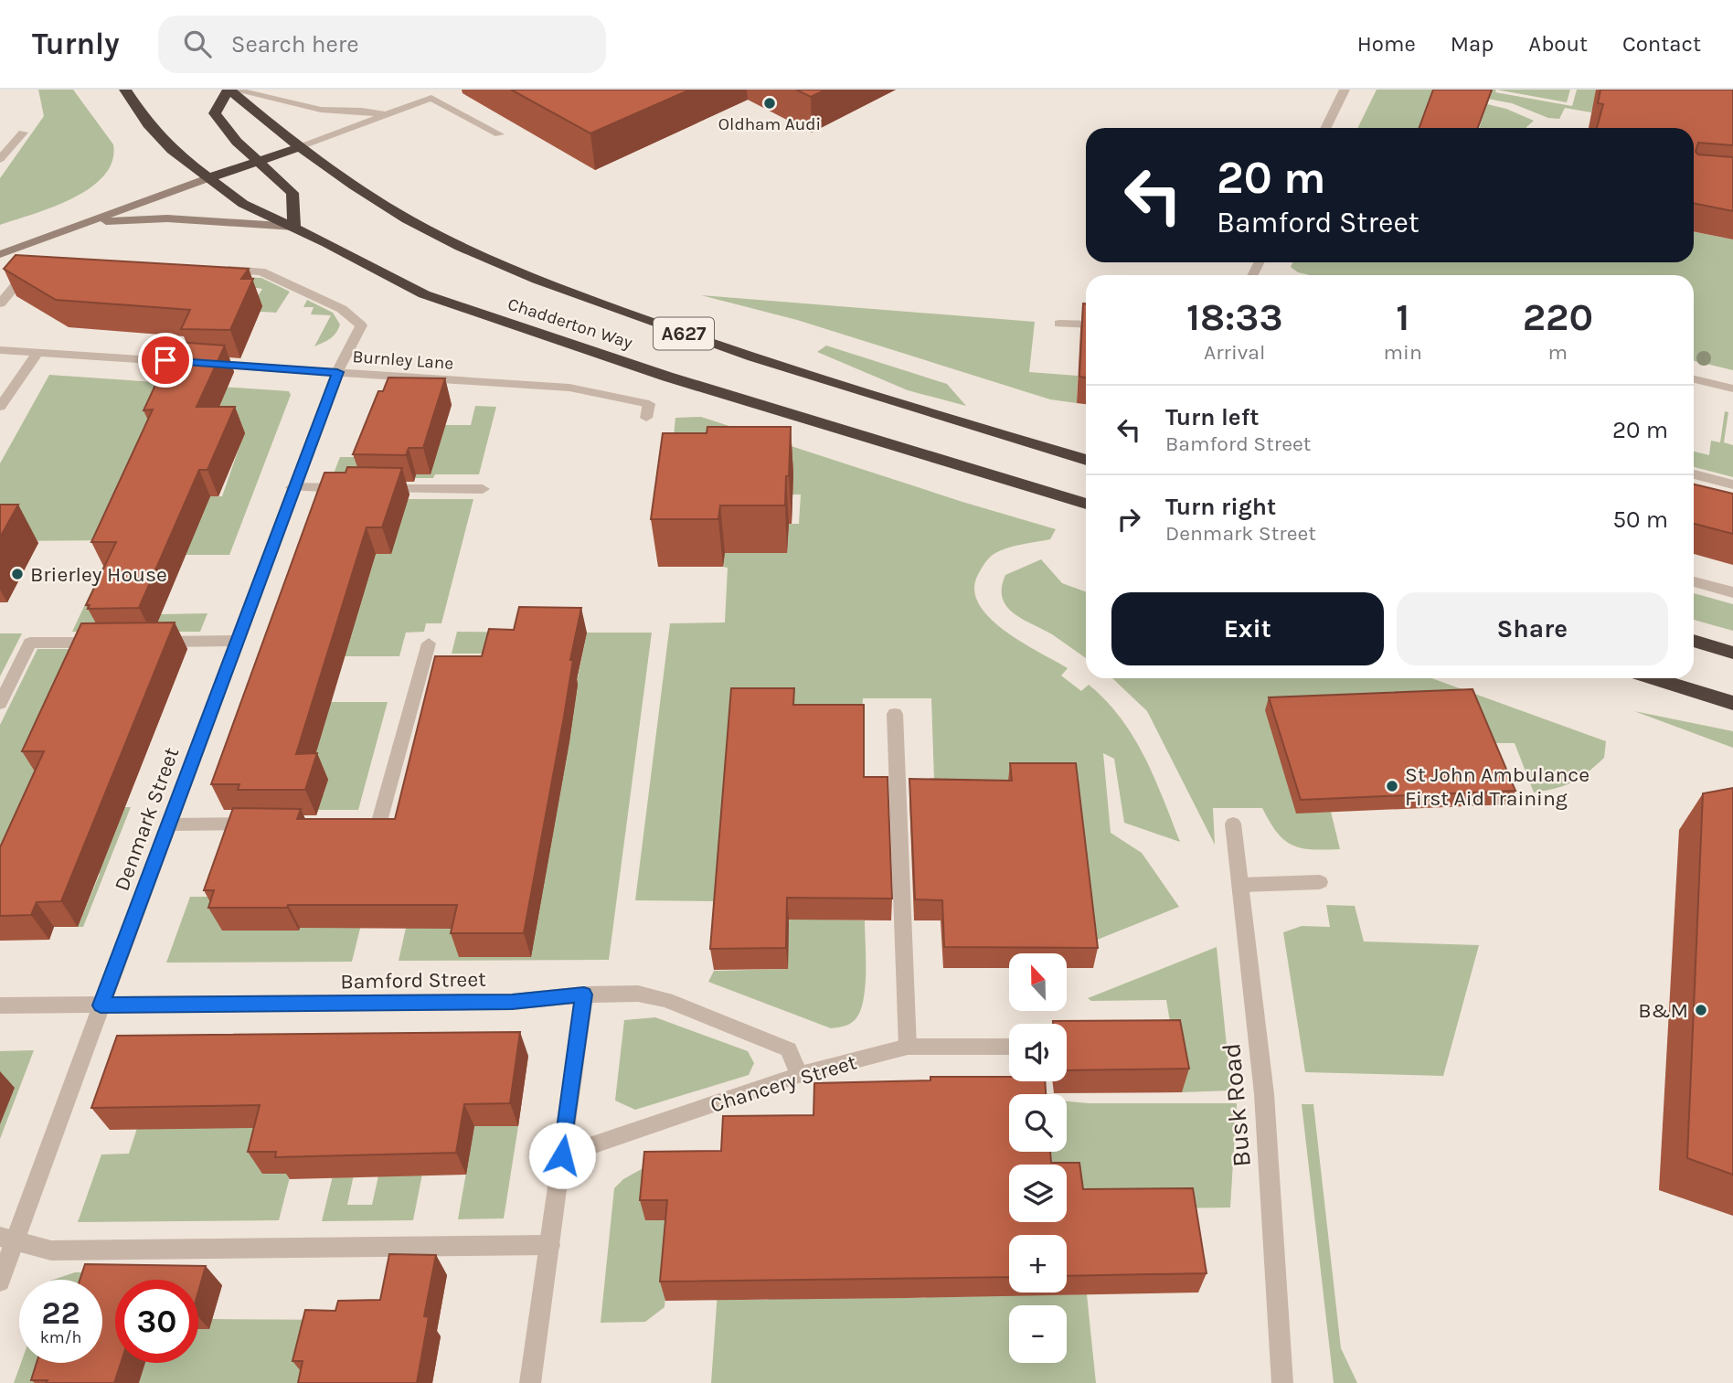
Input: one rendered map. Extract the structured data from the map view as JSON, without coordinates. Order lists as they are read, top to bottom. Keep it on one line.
{"streets":{"highway":["Chadderton Way","A627"],"street":["Burnley Lane","Denmark Street","Bamford Street","Chancery Street","Busk Road"]},"crossings":[["Burnley Lane","Denmark Street"],["Denmark Street","Bamford Street"],["Bamford Street","Chancery Street"]],"places":["Oldham Audi","Brierley House","St John Ambulance First Aid Training","B&M"],"north":"top","page":{"header":"Turnly","search":"Search here","nav":["Home","Map","About","Contact"],"turn":["20 m","Bamford Street"],"eta":["18:33","Arrival","1","min","220","m"],"list":[{"name":"Turn left","note":"Bamford Street","value":"20 m"},{"name":"Turn right","note":"Denmark Street","value":"50 m"}],"buttons":["Exit","Share"],"map_buttons":["+","−"],"speed":"22 km/h","limit":"30"}}
